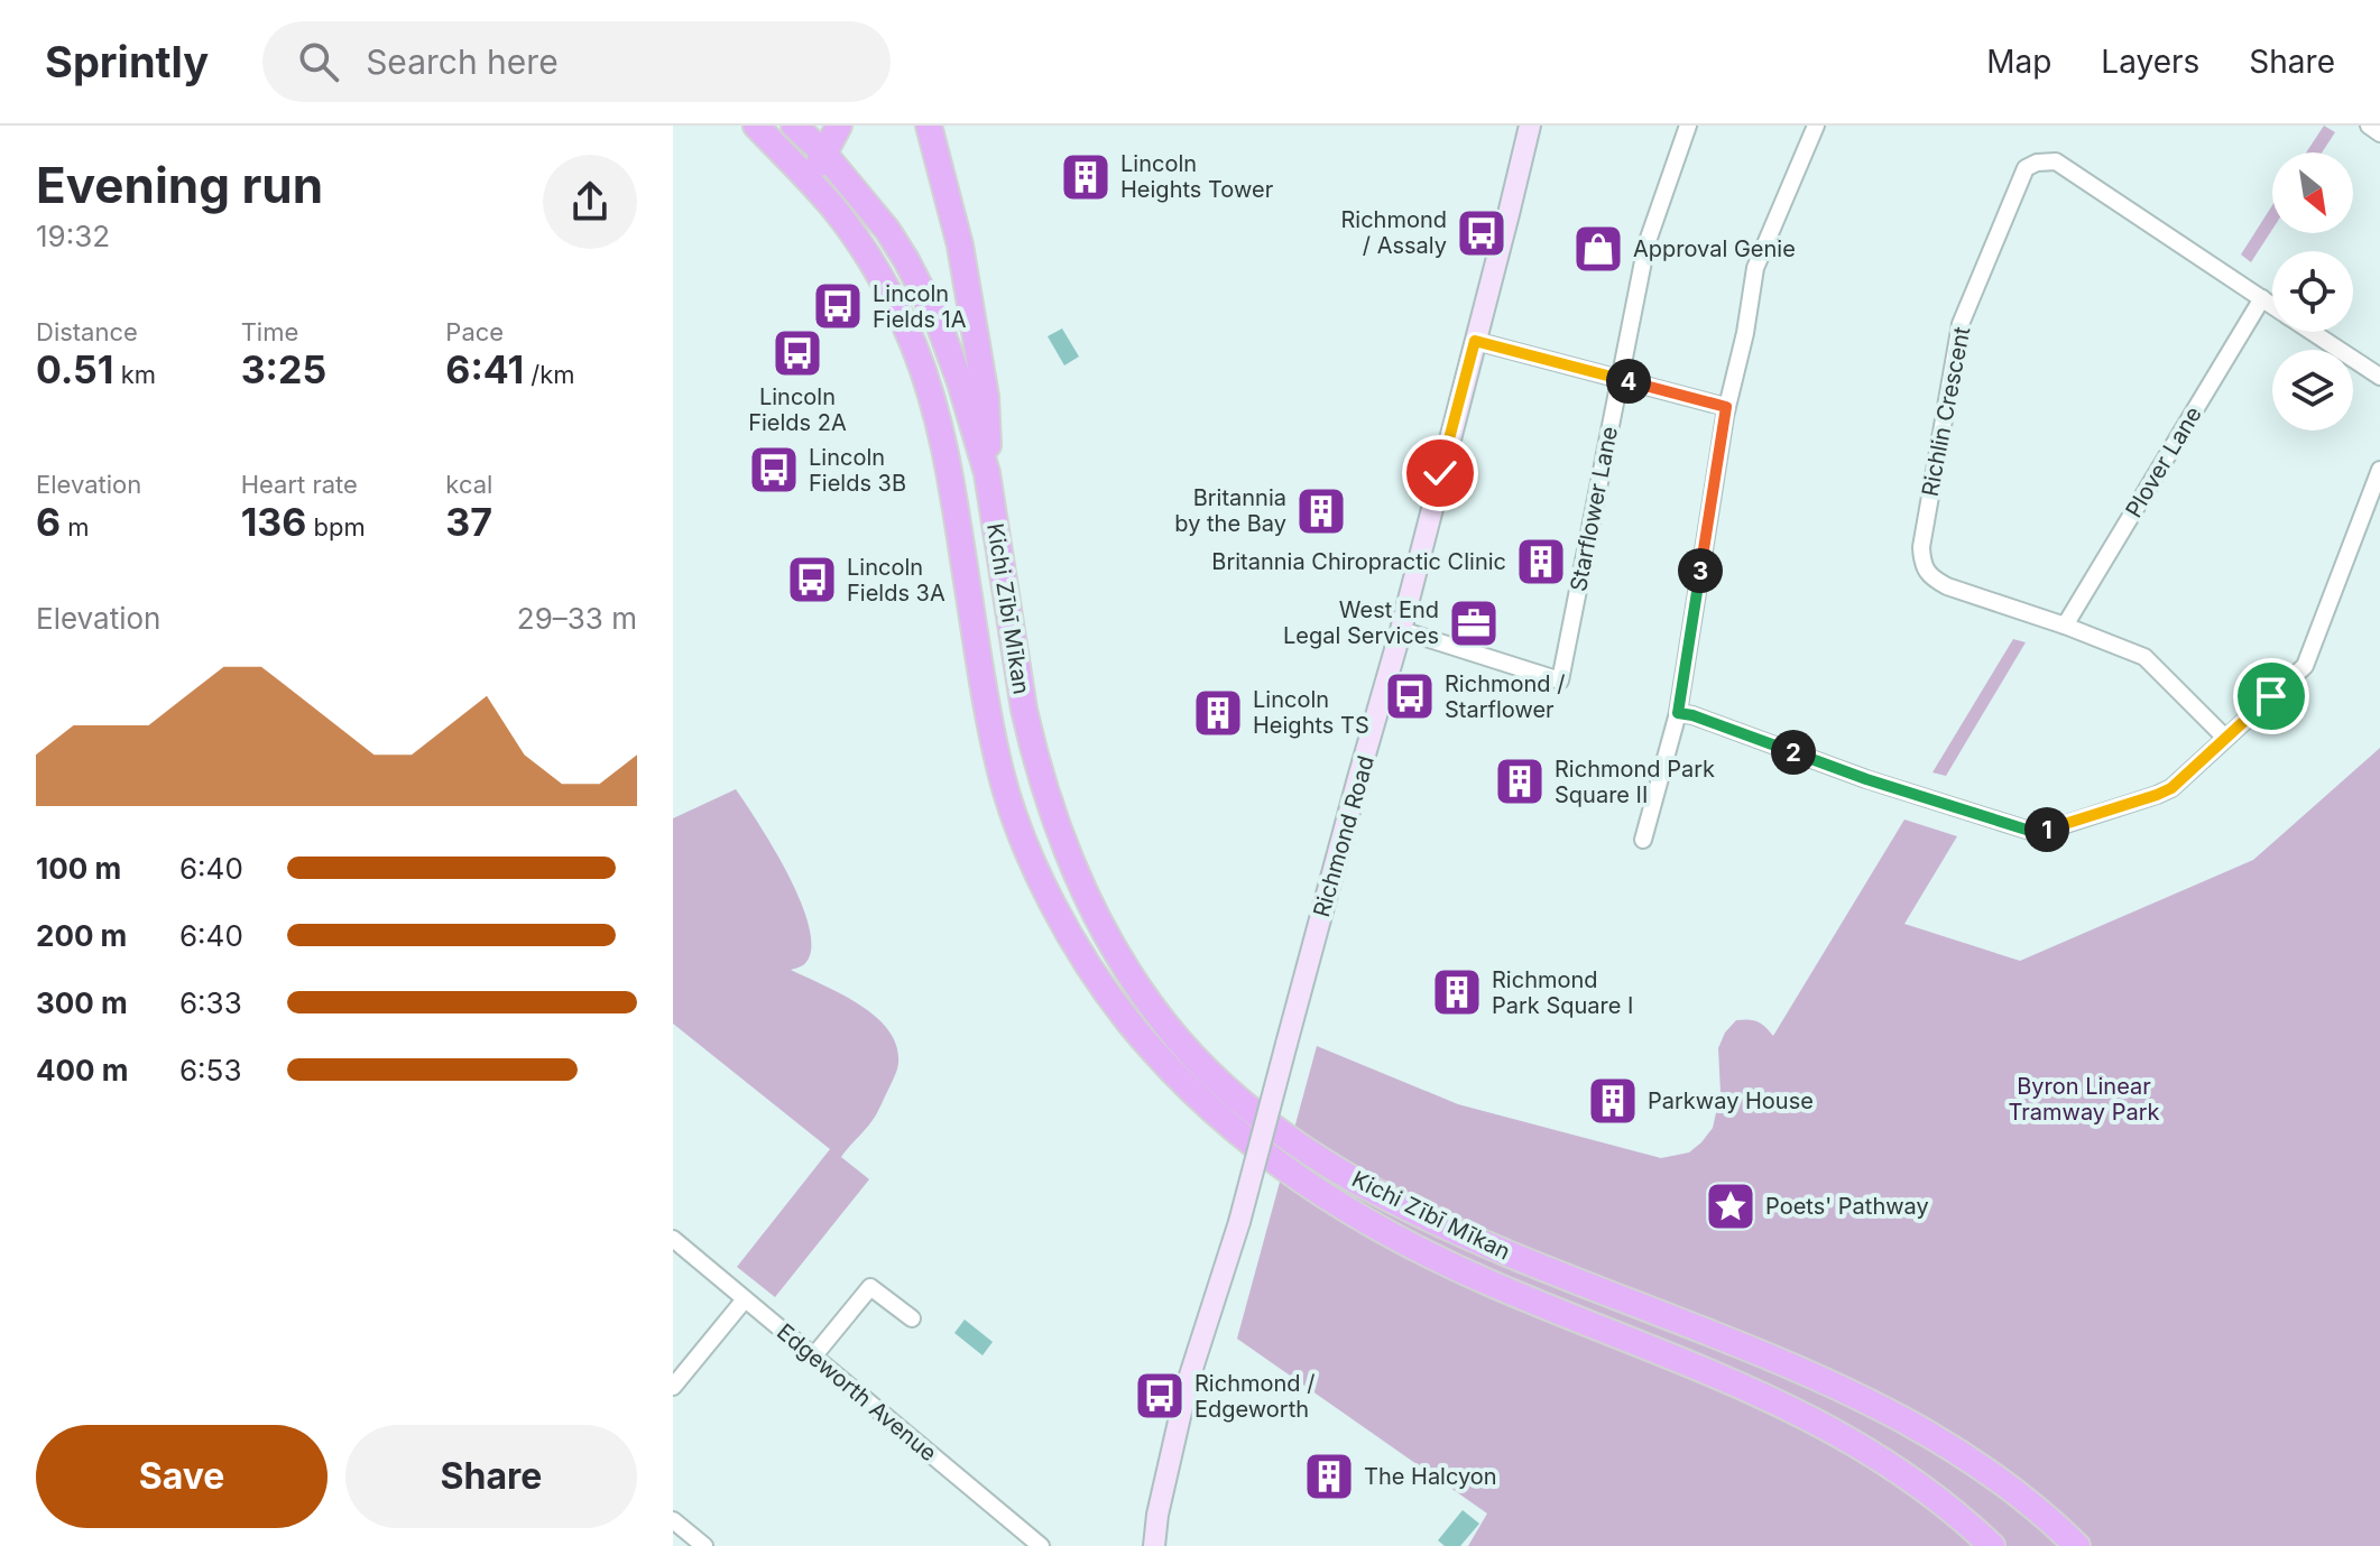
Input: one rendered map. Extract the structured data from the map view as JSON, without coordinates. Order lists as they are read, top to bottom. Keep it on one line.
{"streets":{"highway":["Kichi Zībī Mīkan"],"main road":["Richmond Road"],"street":["Richlin Crescent","Plover Lane","Starflower Lane","Edgeworth Avenue"]},"crossings":[["Richlin Crescent","Plover Lane"],["Starflower Lane","Richmond Road"]],"parks":["Byron Linear Tramway Park"],"places":{"building":["Lincoln Heights Tower","Britannia by the Bay","Britannia Chiropractic Clinic","Lincoln Heights TS","Richmond Park Square II","Richmond Park Square I","Parkway House","The Halcyon"],"bus stop":["Richmond / Assaly","Lincoln Fields 1A","Lincoln Fields 2A","Lincoln Fields 3B","Lincoln Fields 3A","Richmond / Starflower","Richmond / Edgeworth"],"shop":["Approval Genie"],"office":["West End Legal Services"],"place":["Poets' Pathway"]},"north":"bottom right","page":{"header":"Sprintly","search":"Search here","nav":["Map","Layers","Share"],"heading":["Evening run","19:32"],"stats":[["Distance","0.51 km"],["Time","3:25"],["Pace","6:41 /km"],["Elevation","6 m"],["Heart rate","136 bpm"],["kcal","37"]],"pins":["4","3","2","1"],"chart":["Elevation","29–33 m"],"list":[{"name":"100 m","note":"6:40"},{"name":"200 m","note":"6:40"},{"name":"300 m","note":"6:33"},{"name":"400 m","note":"6:53"}],"buttons":["Save","Share"]}}
